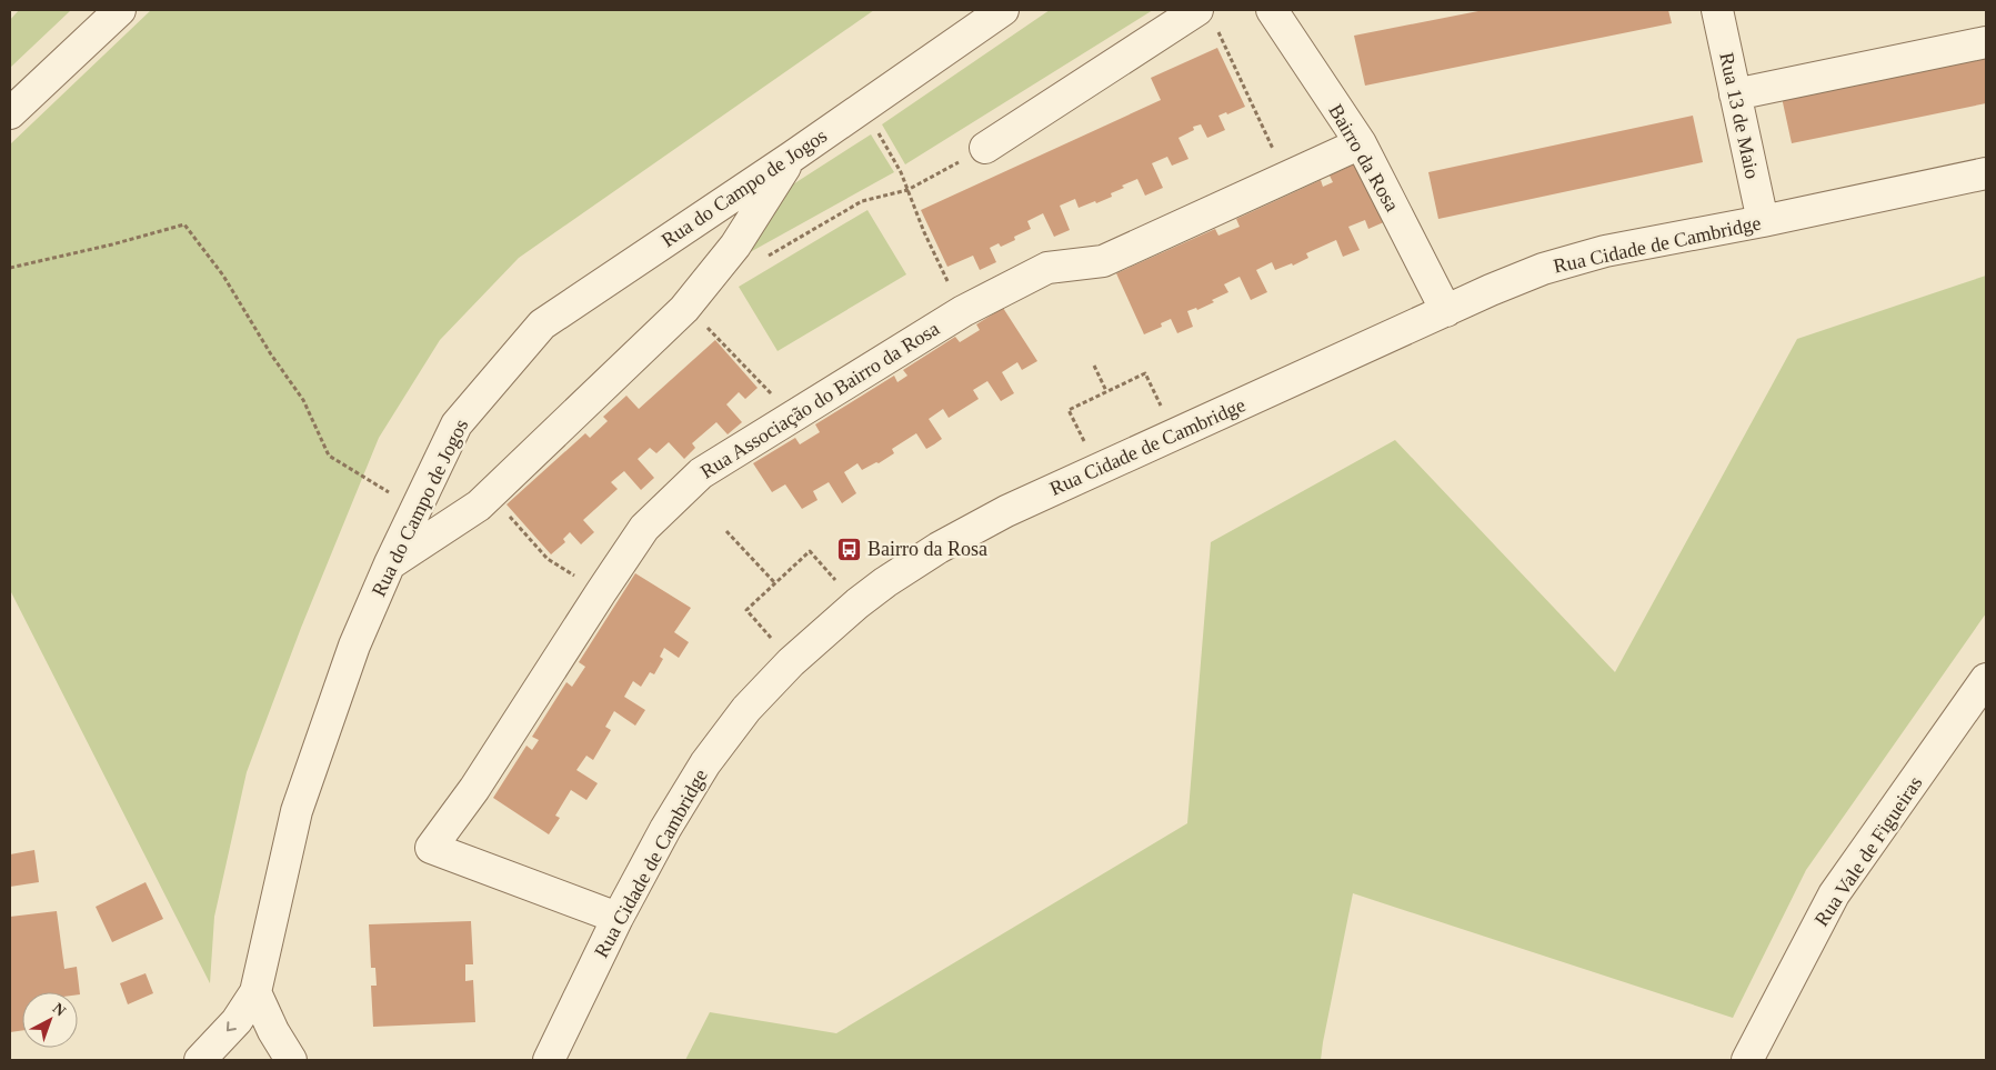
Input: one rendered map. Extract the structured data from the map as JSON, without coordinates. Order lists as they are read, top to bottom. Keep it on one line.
{"streets":{"street":["Rua 13 de Maio","Bairro da Rosa","Rua do Campo de Jogos","Rua Cidade de Cambridge","Rua Associação do Bairro da Rosa","Rua Vale de Figueiras"]},"crossings":[["Rua 13 de Maio","Rua Cidade de Cambridge"],["Bairro da Rosa","Rua Cidade de Cambridge"],["Bairro da Rosa","Rua Associação do Bairro da Rosa"],["Rua Cidade de Cambridge","Rua Associação do Bairro da Rosa"]],"places":{"bus stop":["Bairro da Rosa"]},"north":"top right"}
